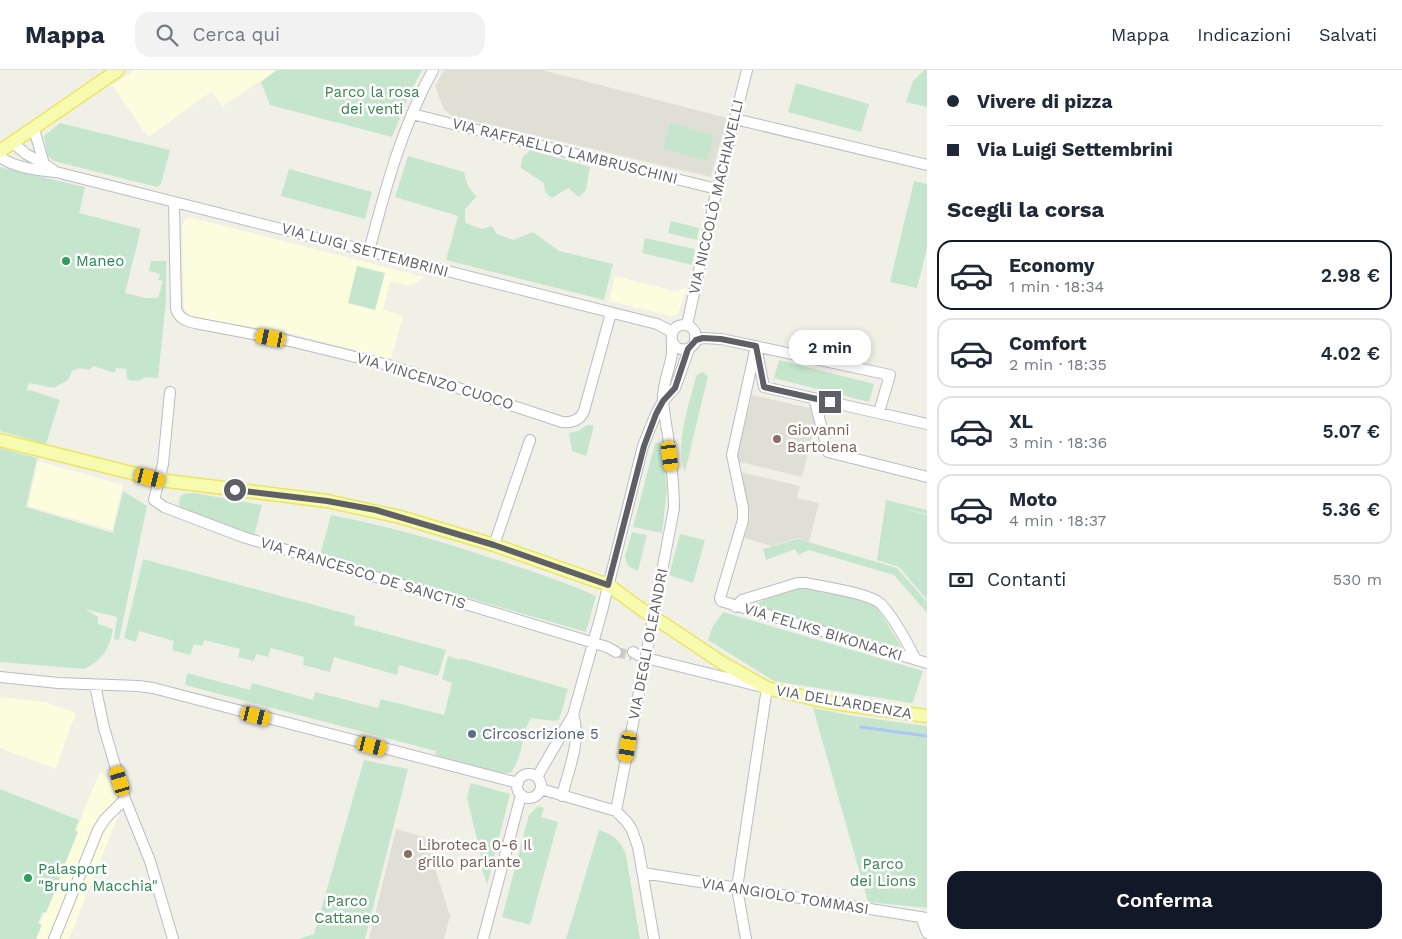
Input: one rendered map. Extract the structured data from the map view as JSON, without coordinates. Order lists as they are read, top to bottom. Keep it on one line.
{"streets":{"main road":["VIA DELL'ARDENZA"],"street":["VIA RAFFAELLO LAMBRUSCHINI","VIA NICCOLÒ MACHIAVELLI","VIA LUIGI SETTEMBRINI","VIA VINCENZO CUOCO","VIA FRANCESCO DE SANCTIS","VIA FELIKS BIKONACKI","VIA DEGLI OLEANDRI","VIA ANGIOLO TOMMASI"]},"crossings":[["VIA RAFFAELLO LAMBRUSCHINI","VIA NICCOLÒ MACHIAVELLI"],["VIA NICCOLÒ MACHIAVELLI","VIA LUIGI SETTEMBRINI"],["VIA LUIGI SETTEMBRINI","VIA VINCENZO CUOCO"]],"parks":["Parco la rosa dei venti","Parco dei Lions","Parco Cattaneo"],"places":["Maneo","Giovanni Bartolena","Circoscrizione 5","Libroteca 0-6 Il grillo parlante","Palasport \"Bruno Macchia\""],"page":{"header":"Mappa","search":"Cerca qui","nav":["Mappa","Indicazioni","Salvati"],"banner":["Vivere di pizza","Via Luigi Settembrini"],"heading":"Scegli la corsa","list":[{"name":"Economy","note":"1 min · 18:34","value":"2.98 €"},{"name":"Comfort","note":"2 min · 18:35","value":"4.02 €"},{"name":"XL","note":"3 min · 18:36","value":"5.07 €"},{"name":"Moto","note":"4 min · 18:37","value":"5.36 €"}],"bubble":"2 min","pay":["Contanti","530 m"],"buttons":"Conferma"}}
